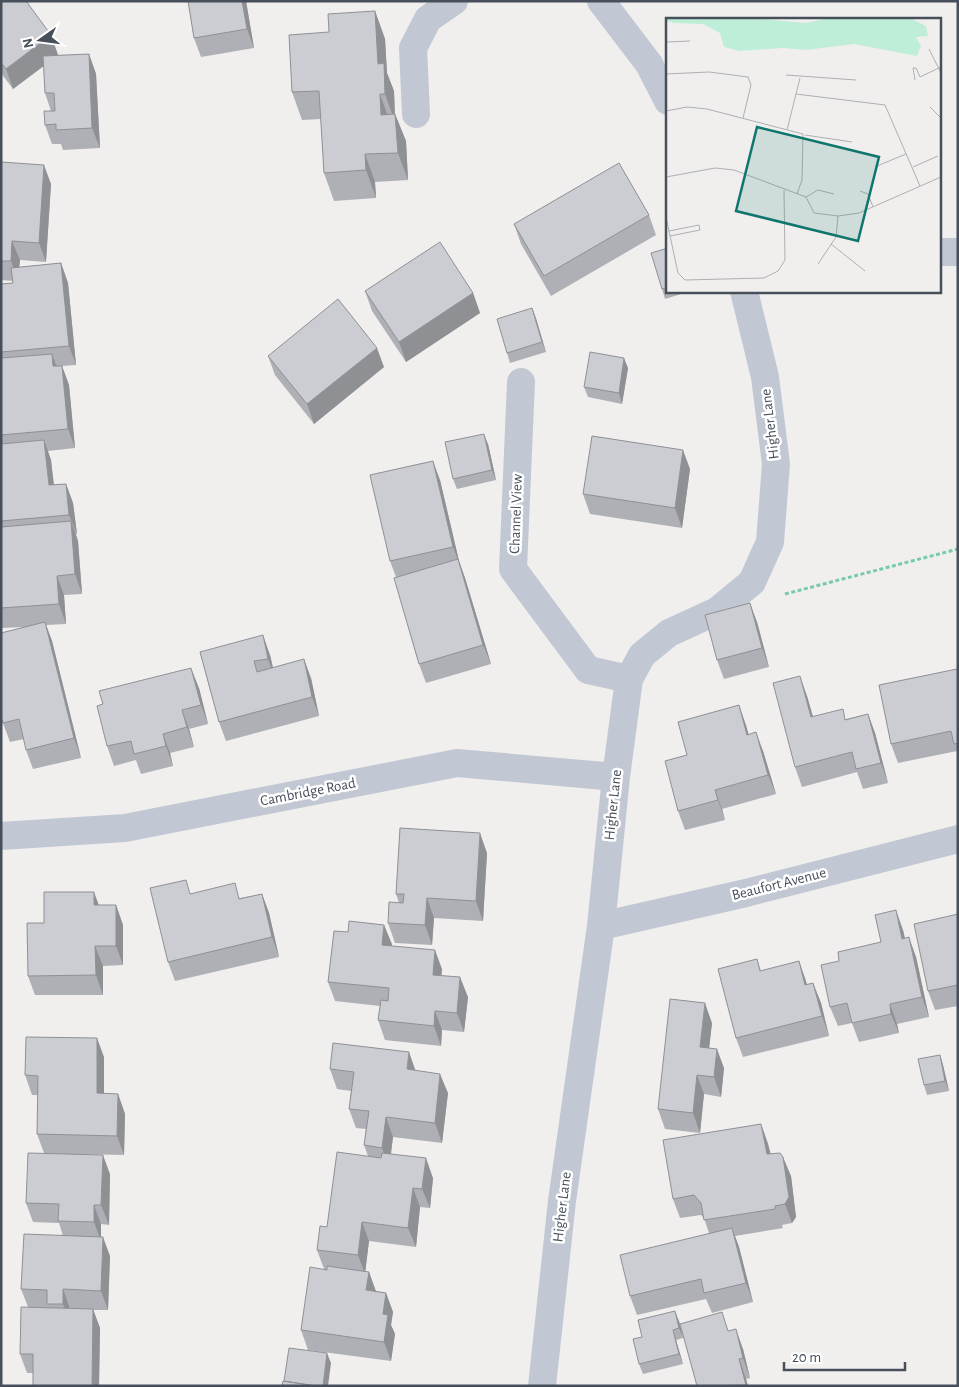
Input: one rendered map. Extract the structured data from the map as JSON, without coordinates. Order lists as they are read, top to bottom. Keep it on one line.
{"streets":{"street":["Higher Lane","Channel View","Cambridge Road","Beaufort Avenue"]},"crossings":[["Higher Lane","Channel View"],["Higher Lane","Cambridge Road"],["Higher Lane","Beaufort Avenue"]],"scale_bar":"20 m","north":"left"}
